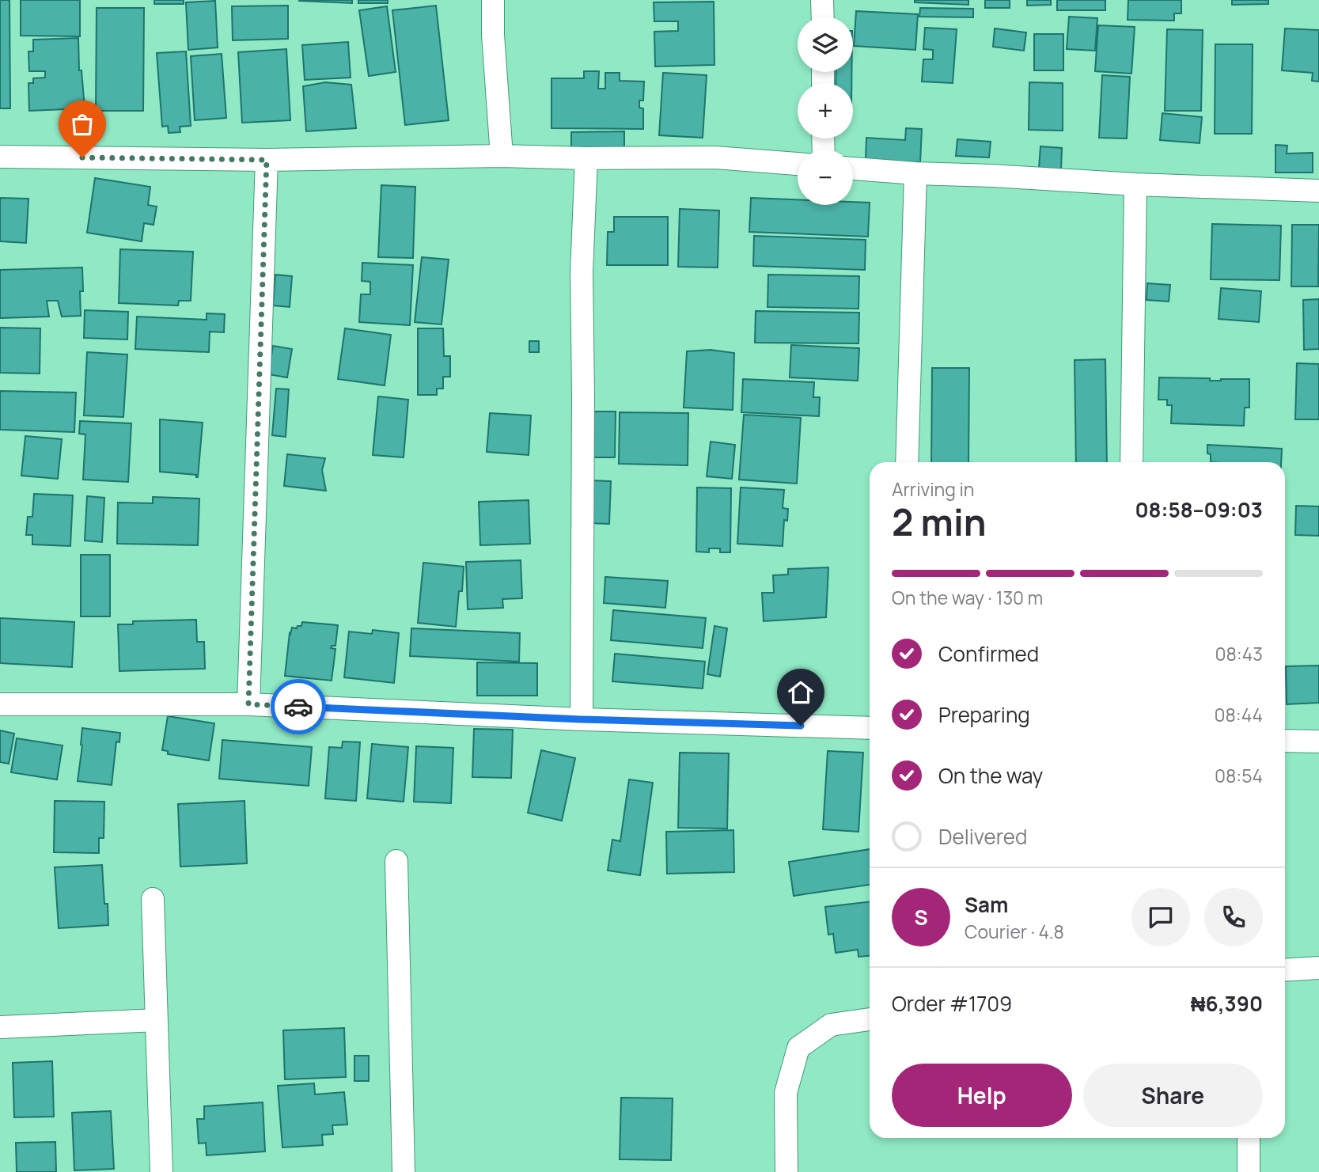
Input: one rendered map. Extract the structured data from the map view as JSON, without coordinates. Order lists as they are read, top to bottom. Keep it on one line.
{"page":{"map_buttons":["+","−"],"heading":["2 min","Arriving in","08:58–09:03"],"panel":["Sam","Courier · 4.8","Order #1709","₦6,390"],"bar":"On the way · 130 m","list":[["Confirmed","08:43"],["Preparing","08:44"],["On the way","08:54"],"Delivered"],"round":"S","buttons":["Help","Share"]}}
